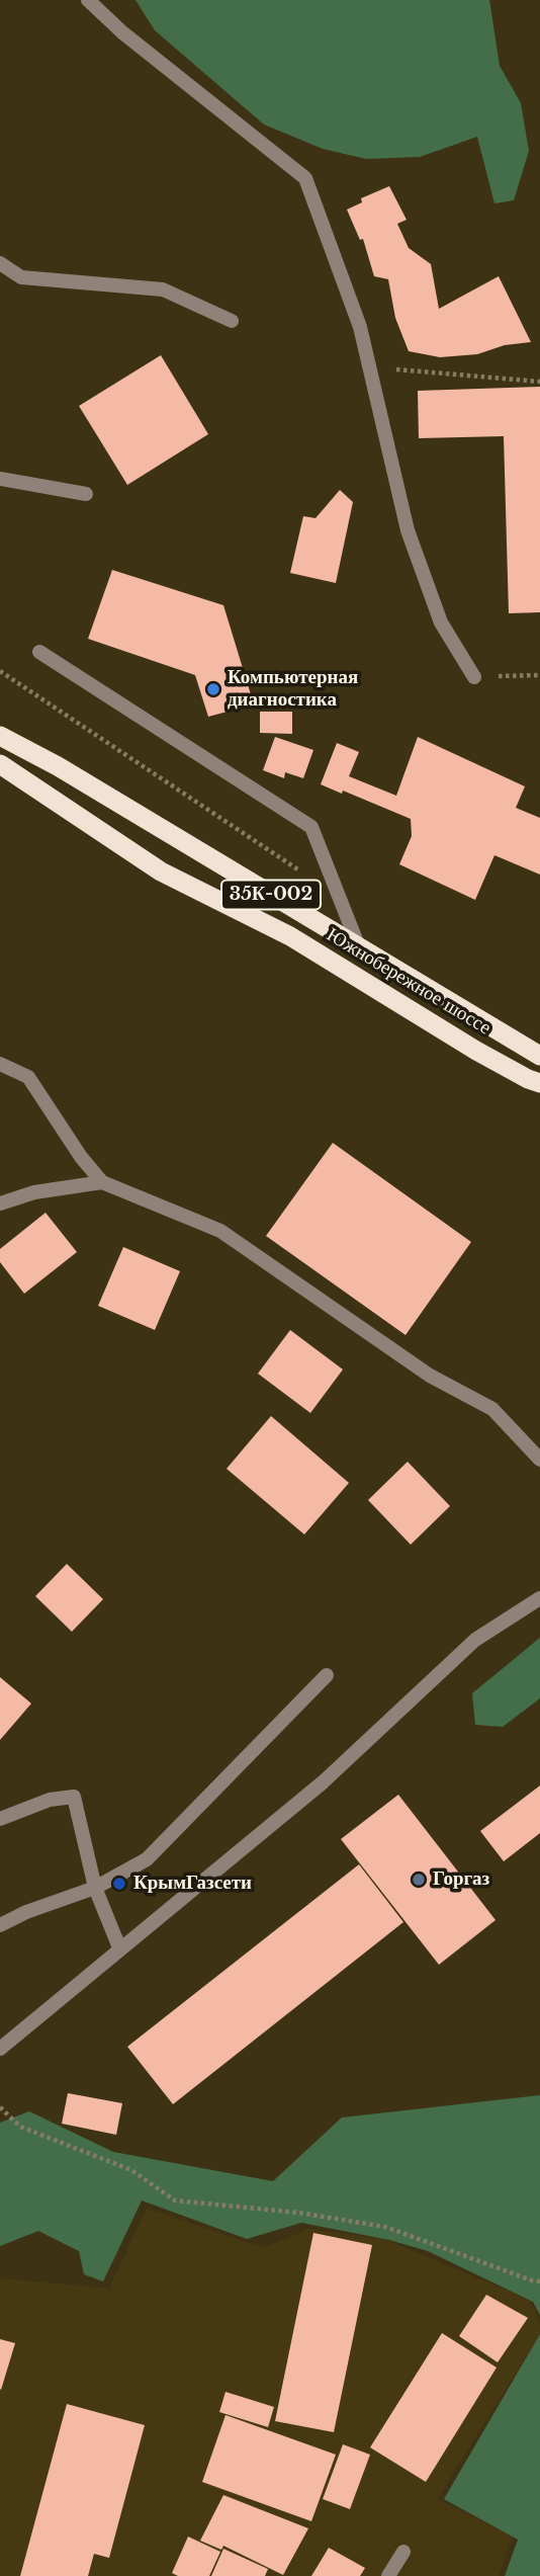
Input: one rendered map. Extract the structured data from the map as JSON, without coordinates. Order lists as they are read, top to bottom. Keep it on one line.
{"streets":{"highway":["35К-002","Южнобережное шоссе"]},"places":["Компьютерная диагностика","Горгаз","КрымГазсети"]}
